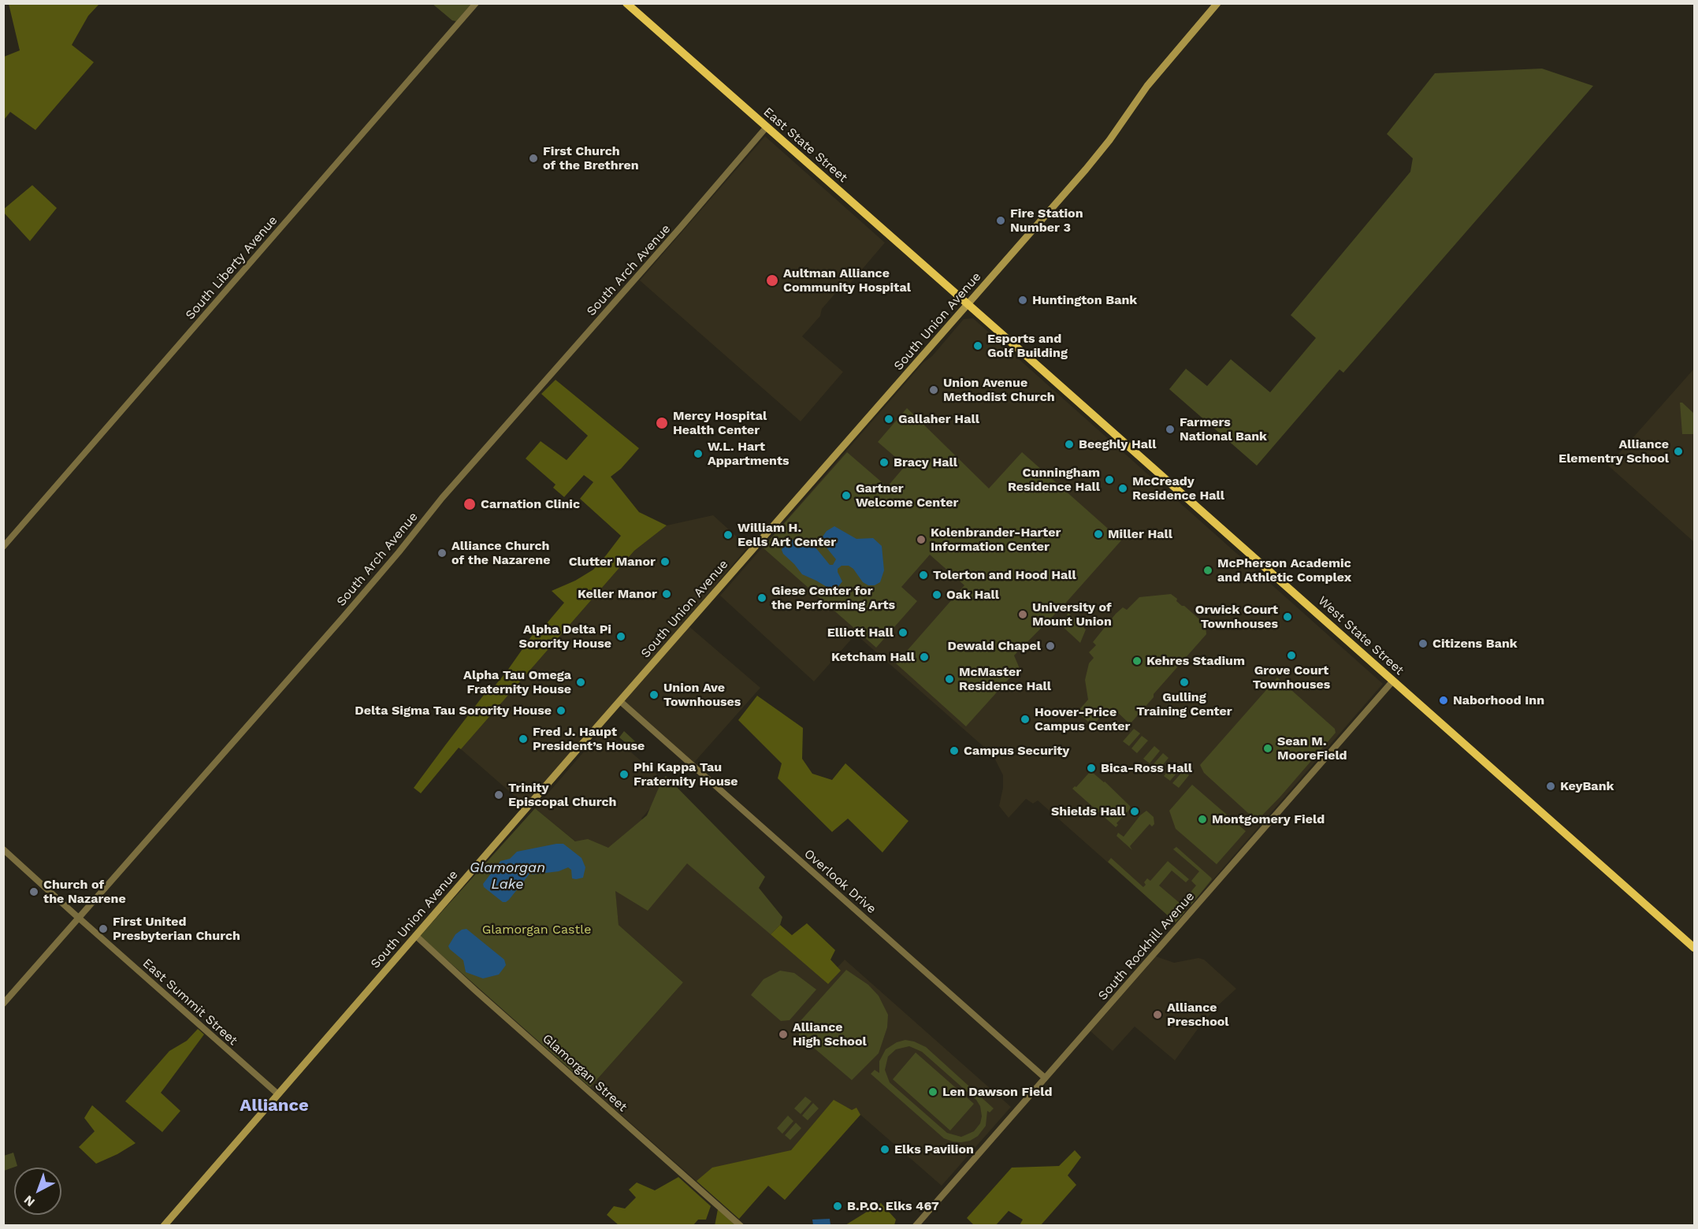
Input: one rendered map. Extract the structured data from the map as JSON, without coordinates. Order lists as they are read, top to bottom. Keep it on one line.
{"streets":{"highway":["East State Street","West State Street"],"main road":["South Union Avenue"],"street":["South Liberty Avenue","South Arch Avenue","Overlook Drive","South Rockhill Avenue","East Summit Street","Glamorgan Street"]},"crossings":[["East State Street","South Arch Avenue"],["East State Street","South Union Avenue"],["East State Street","West State Street"],["South Arch Avenue","East Summit Street"],["South Union Avenue","West State Street"],["South Union Avenue","Overlook Drive"],["South Union Avenue","East Summit Street"],["South Union Avenue","Glamorgan Street"],["West State Street","South Rockhill Avenue"],["Overlook Drive","South Rockhill Avenue"]],"districts":["Alliance"],"water":["Glamorgan Lake"],"parks":["Glamorgan Castle"],"places":["First Church of the Brethren","Fire Station Number 3","Aultman Alliance Community Hospital","Huntington Bank","Esports and Golf Building","Union Avenue Methodist Church","Gallaher Hall","Mercy Hospital Health Center","Farmers National Bank","Beeghly Hall","Alliance Elementry School","W.L. Hart Appartments","Bracy Hall","Cunningham Residence Hall","McCready Residence Hall","Gartner Welcome Center","Carnation Clinic","Miller Hall","William H. Eells Art Center","Kolenbrander-Harter Information Center","Alliance Church of the Nazarene","Clutter Manor","McPherson Academic and Athletic Complex","Tolerton and Hood Hall","Keller Manor","Oak Hall","Giese Center for the Performing Arts","University of Mount Union","Orwick Court Townhouses","Elliott Hall","Alpha Delta Pi Sorority House","Citizens Bank","Dewald Chapel","Grove Court Townhouses","Ketcham Hall","Kehres Stadium","McMaster Residence Hall","Alpha Tau Omega Fraternity House","Gulling Training Center","Union Ave Townhouses","Naborhood Inn","Delta Sigma Tau Sorority House","Hoover-Price Campus Center","Fred J. Haupt President’s House","Sean M. MooreField","Campus Security","Bica-Ross Hall","Phi Kappa Tau Fraternity House","KeyBank","Trinity Episcopal Church","Shields Hall","Montgomery Field","Church of the Nazarene","First United Presbyterian Church","Alliance Preschool","Alliance High School","Len Dawson Field","Elks Pavilion","B.P.O. Elks 467"],"north":"bottom left"}
